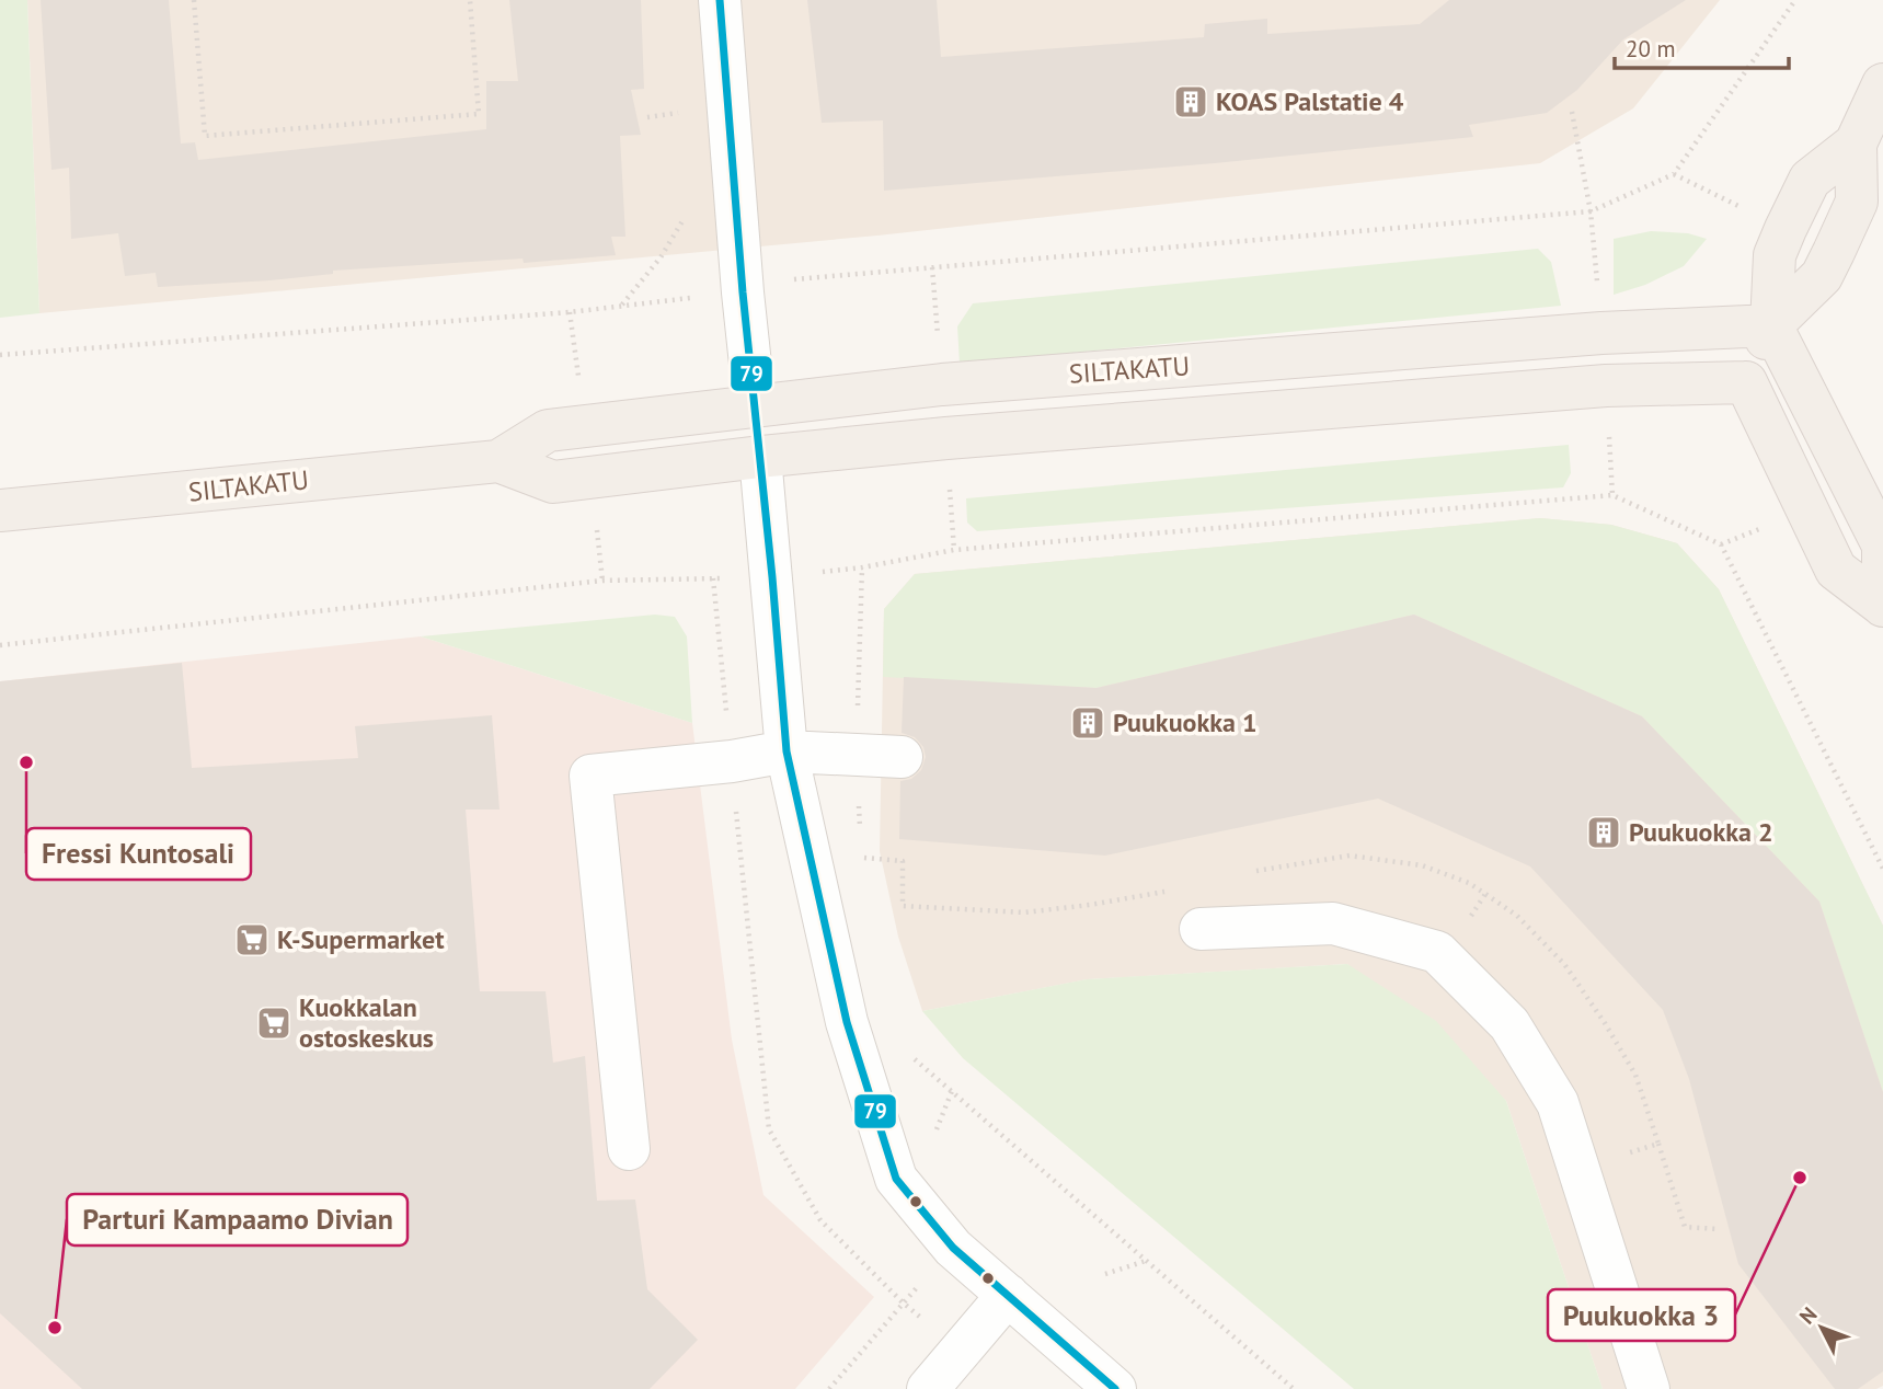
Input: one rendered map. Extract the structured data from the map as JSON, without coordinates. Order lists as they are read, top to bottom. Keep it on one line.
{"streets":{"main road":["SILTAKATU"]},"places":{"building":["KOAS Palstatie 4","Puukuokka 1","Puukuokka 2"],"other":["Fressi Kuntosali","Puukuokka 3","Parturi Kampaamo Divian"],"supermarket":["K-Supermarket","Kuokkalan ostoskeskus"]},"lines":["transit line 79"],"scale_bar":"20 m","north":"top left"}
